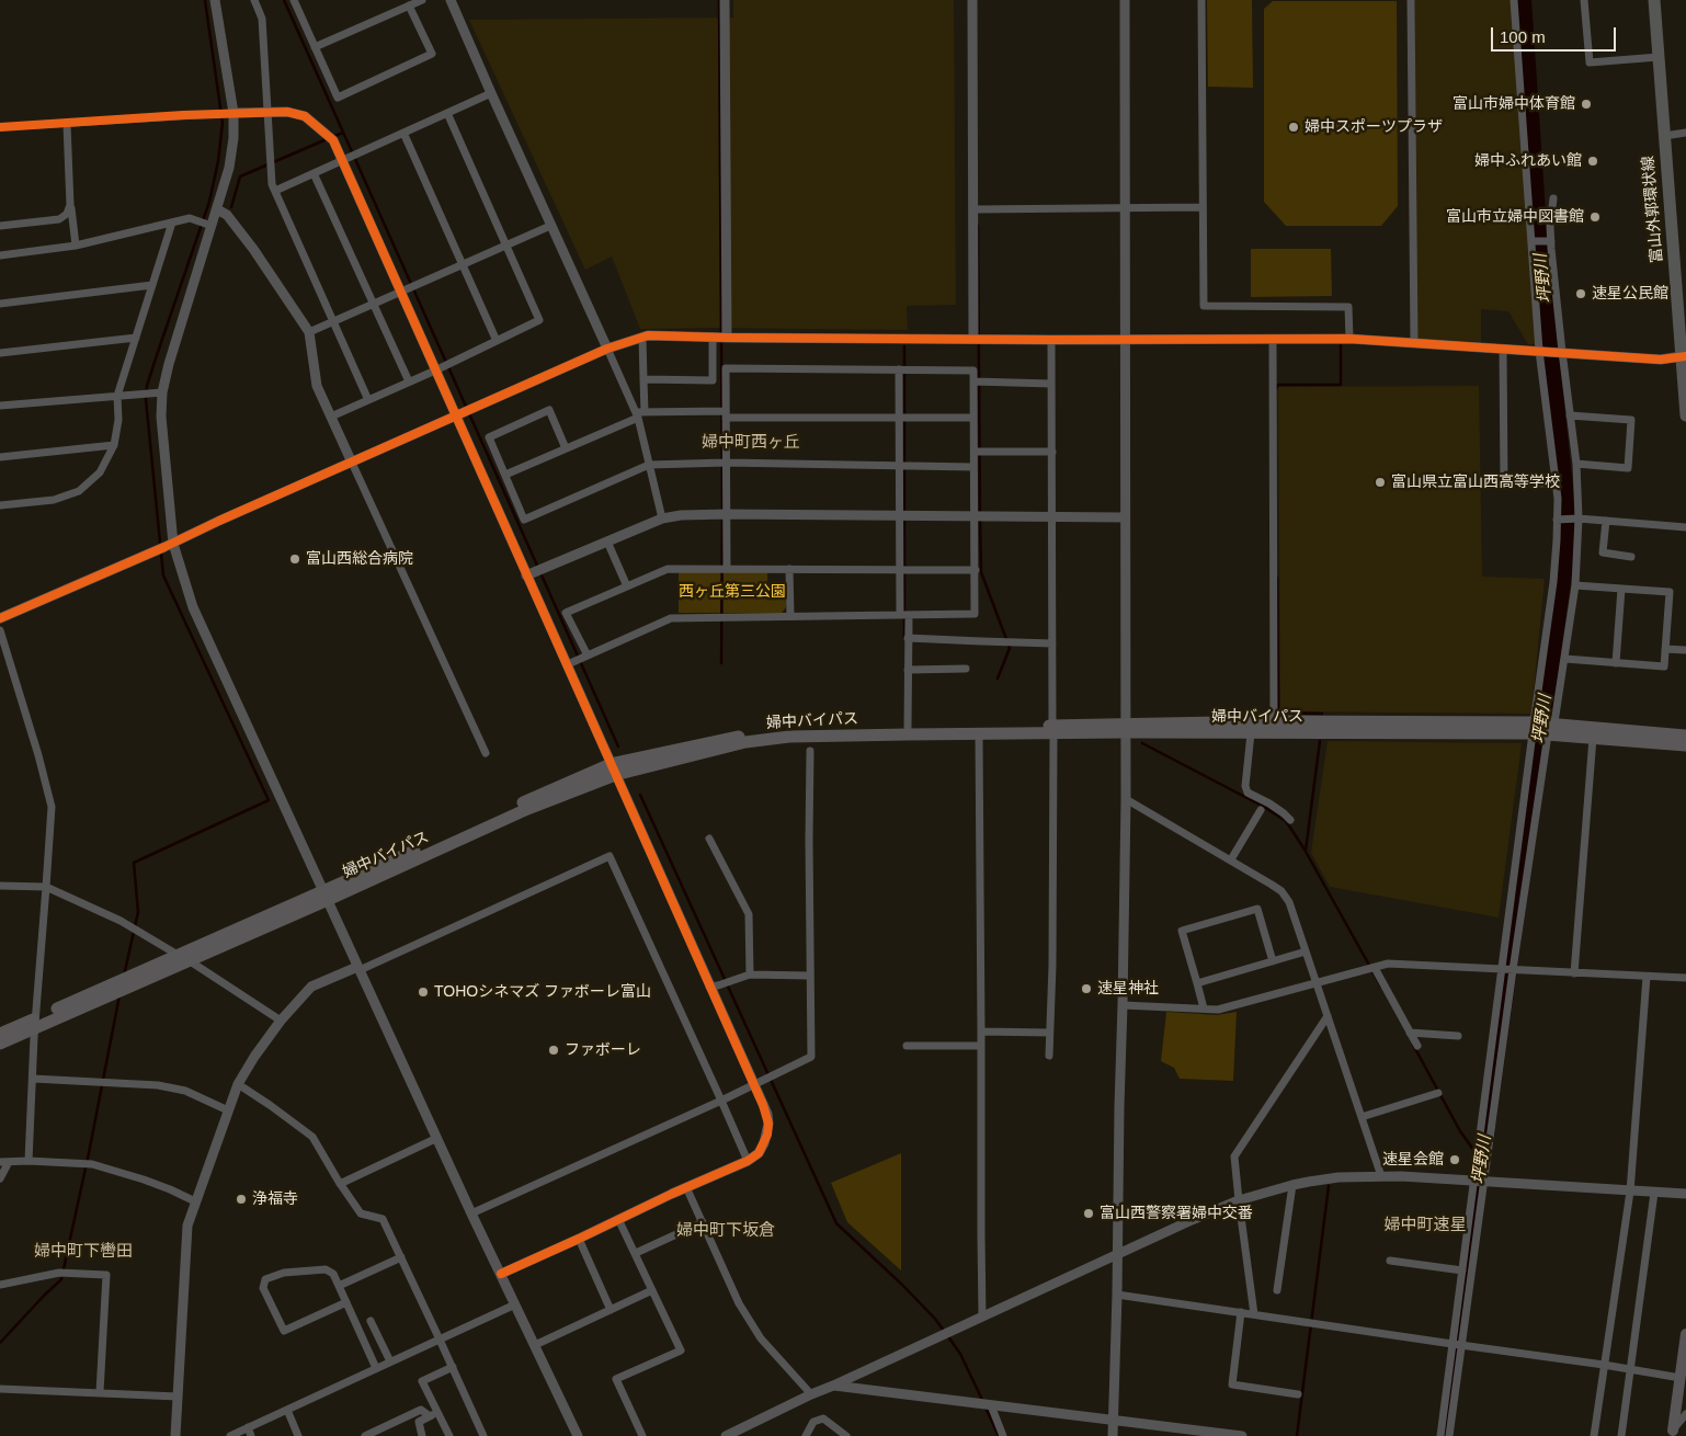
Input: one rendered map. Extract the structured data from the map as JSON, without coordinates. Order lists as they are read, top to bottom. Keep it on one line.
{"streets":{"highway":["婦中バイパス"],"main road":["富山外郭環状線"]},"districts":["婦中町西ヶ丘","婦中町速星","婦中町下坂倉","婦中町下轡田"],"water":["坪野川"],"parks":["西ヶ丘第三公園"],"places":["富山市婦中体育館","婦中スポーツプラザ","婦中ふれあい館","富山市立婦中図書館","速星公民館","富山県立富山西高等学校","富山西総合病院","速星神社","TOHOシネマズ ファボーレ富山","ファボーレ","速星会館","浄福寺","富山西警察署婦中交番"],"scale_bar":"100 m"}
